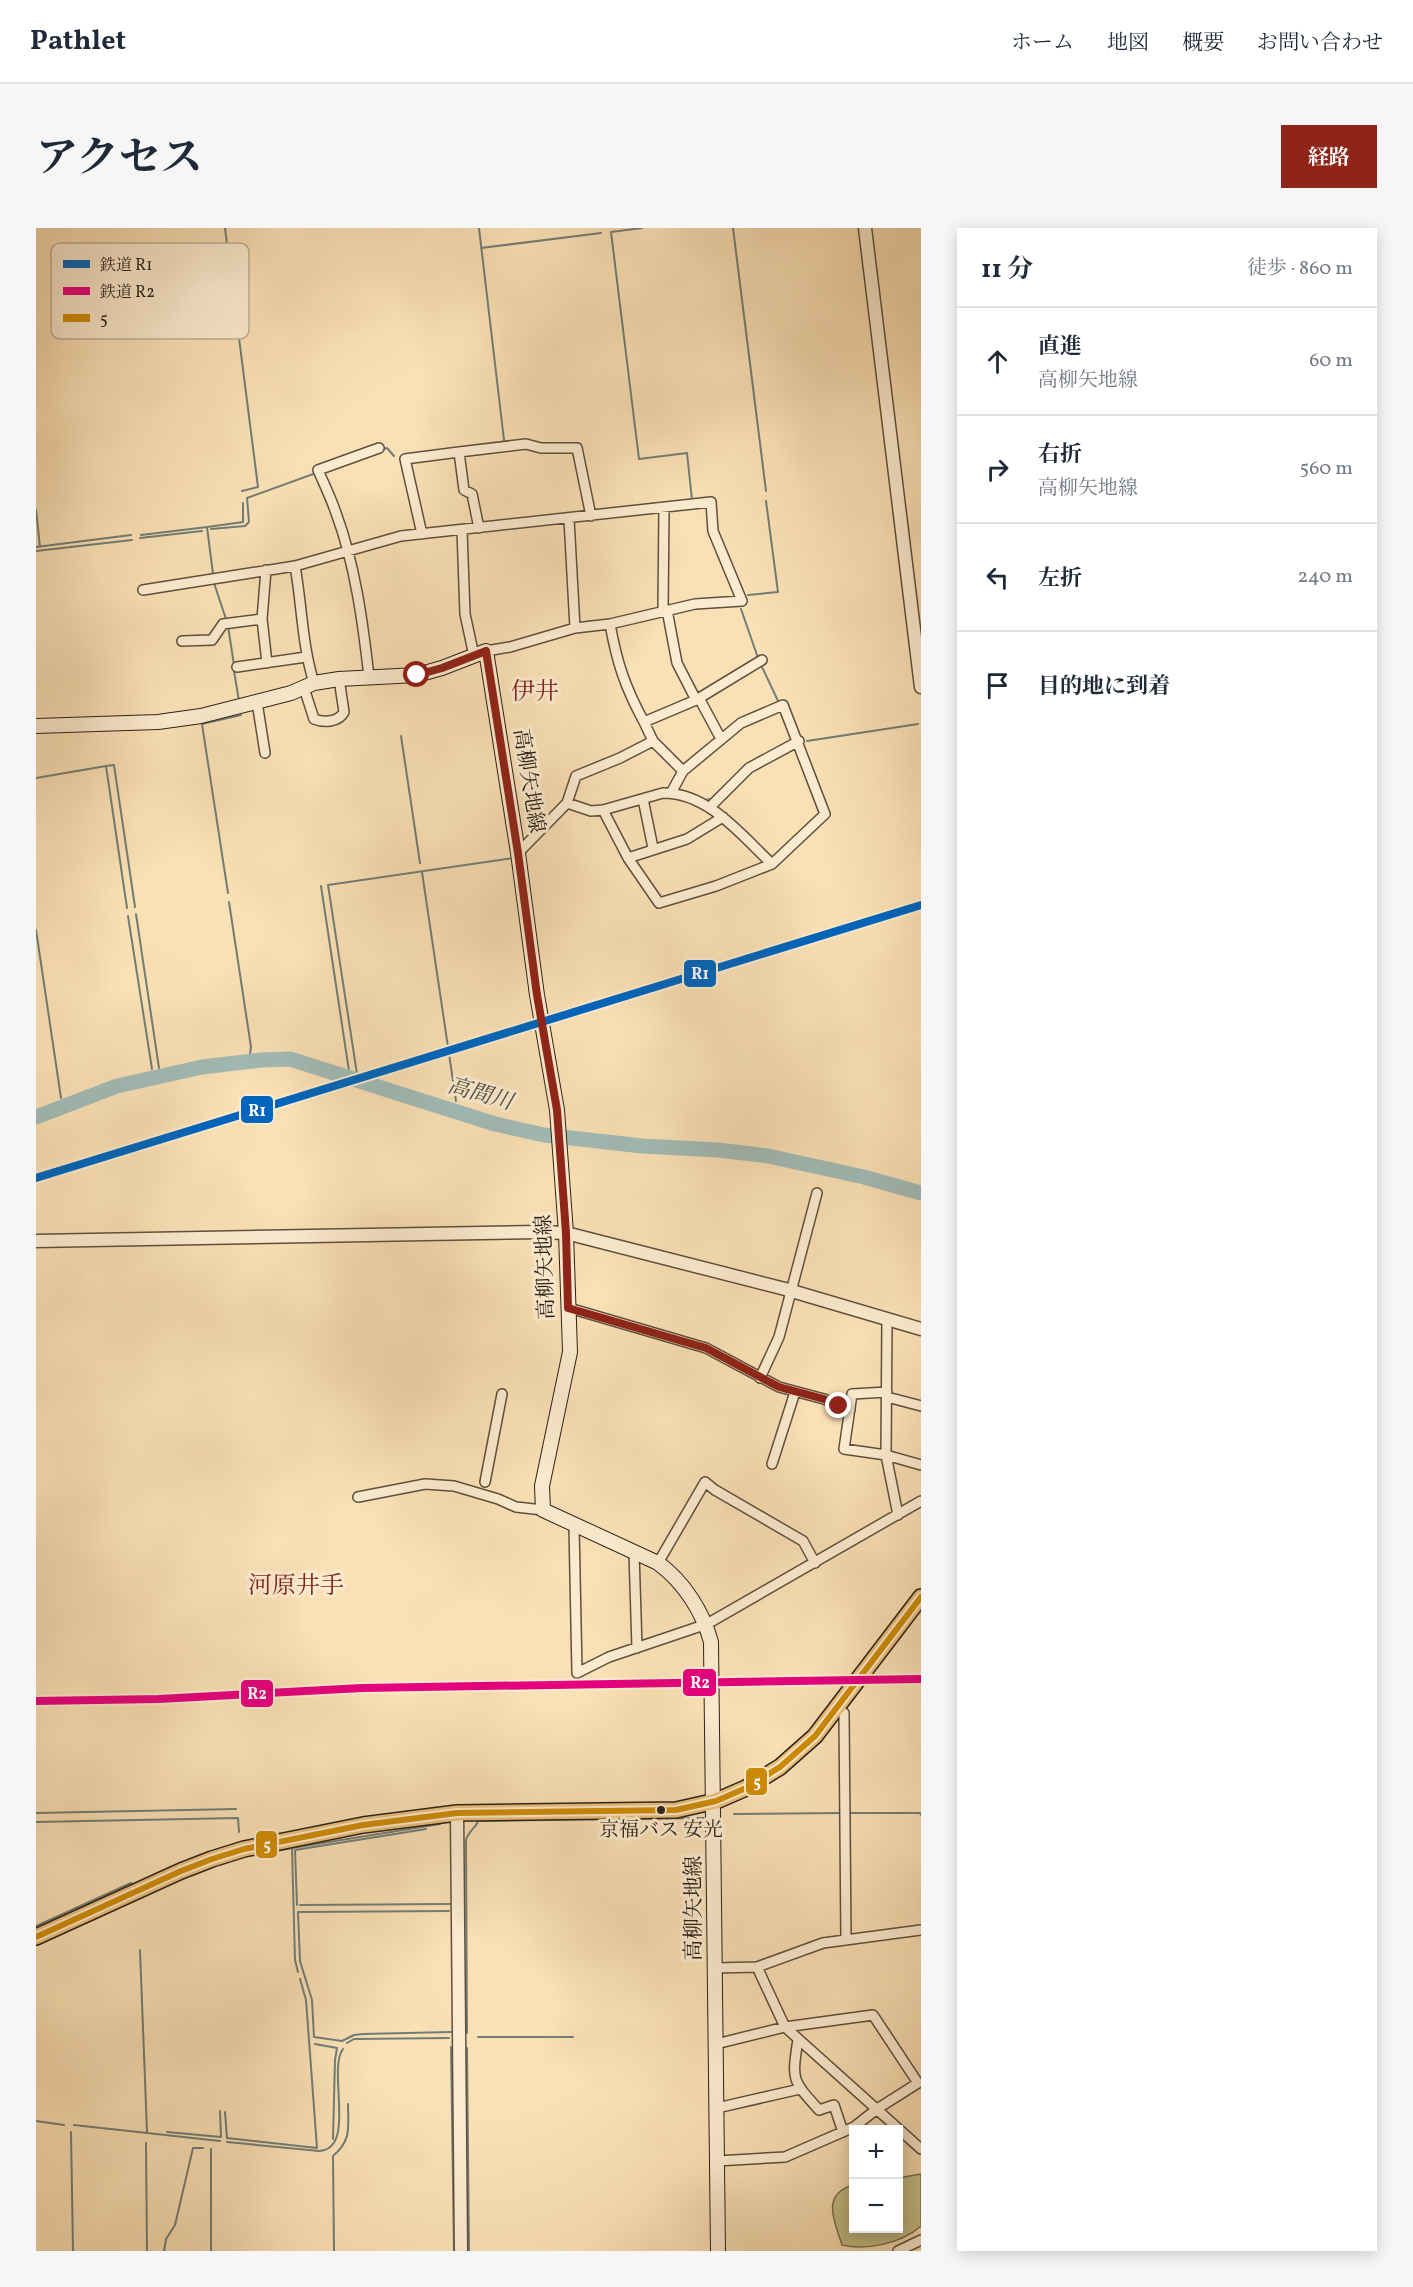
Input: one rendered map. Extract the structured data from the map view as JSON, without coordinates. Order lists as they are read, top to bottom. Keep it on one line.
{"streets":{"main road":["高柳矢地線"]},"districts":["伊井","河原井手"],"water":["高間川"],"places":["京福バス 安光"],"lines":["rail line R1","transit line 5","rail line R2"],"legend":["鉄道 R1","鉄道 R2","5"],"page":{"header":"Pathlet","nav":["ホーム","地図","概要","お問い合わせ"],"title":"アクセス","buttons":"経路","heading":["11 分","徒歩 · 860 m"],"list":[["直進","高柳矢地線","60 m"],["右折","高柳矢地線","560 m"],["左折","240 m"],"目的地に到着"],"map_buttons":["+","−"]}}
